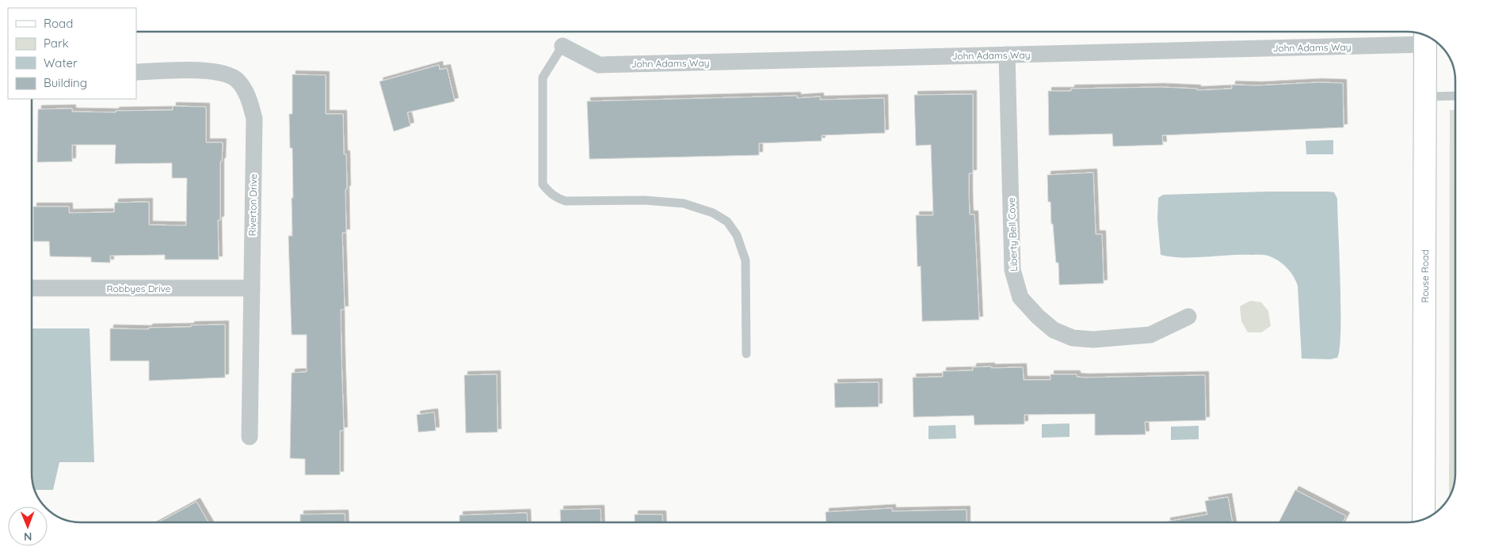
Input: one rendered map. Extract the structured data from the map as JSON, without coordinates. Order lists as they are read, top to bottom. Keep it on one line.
{"streets":{"street":["John Adams Way","Riverton Drive","Liberty Bell Cove","Rouse Road","Robbyes Drive"]},"crossings":[["John Adams Way","Liberty Bell Cove"],["John Adams Way","Rouse Road"],["Riverton Drive","Robbyes Drive"]],"legend":["Road","Park","Water","Building"],"north":"bottom"}
